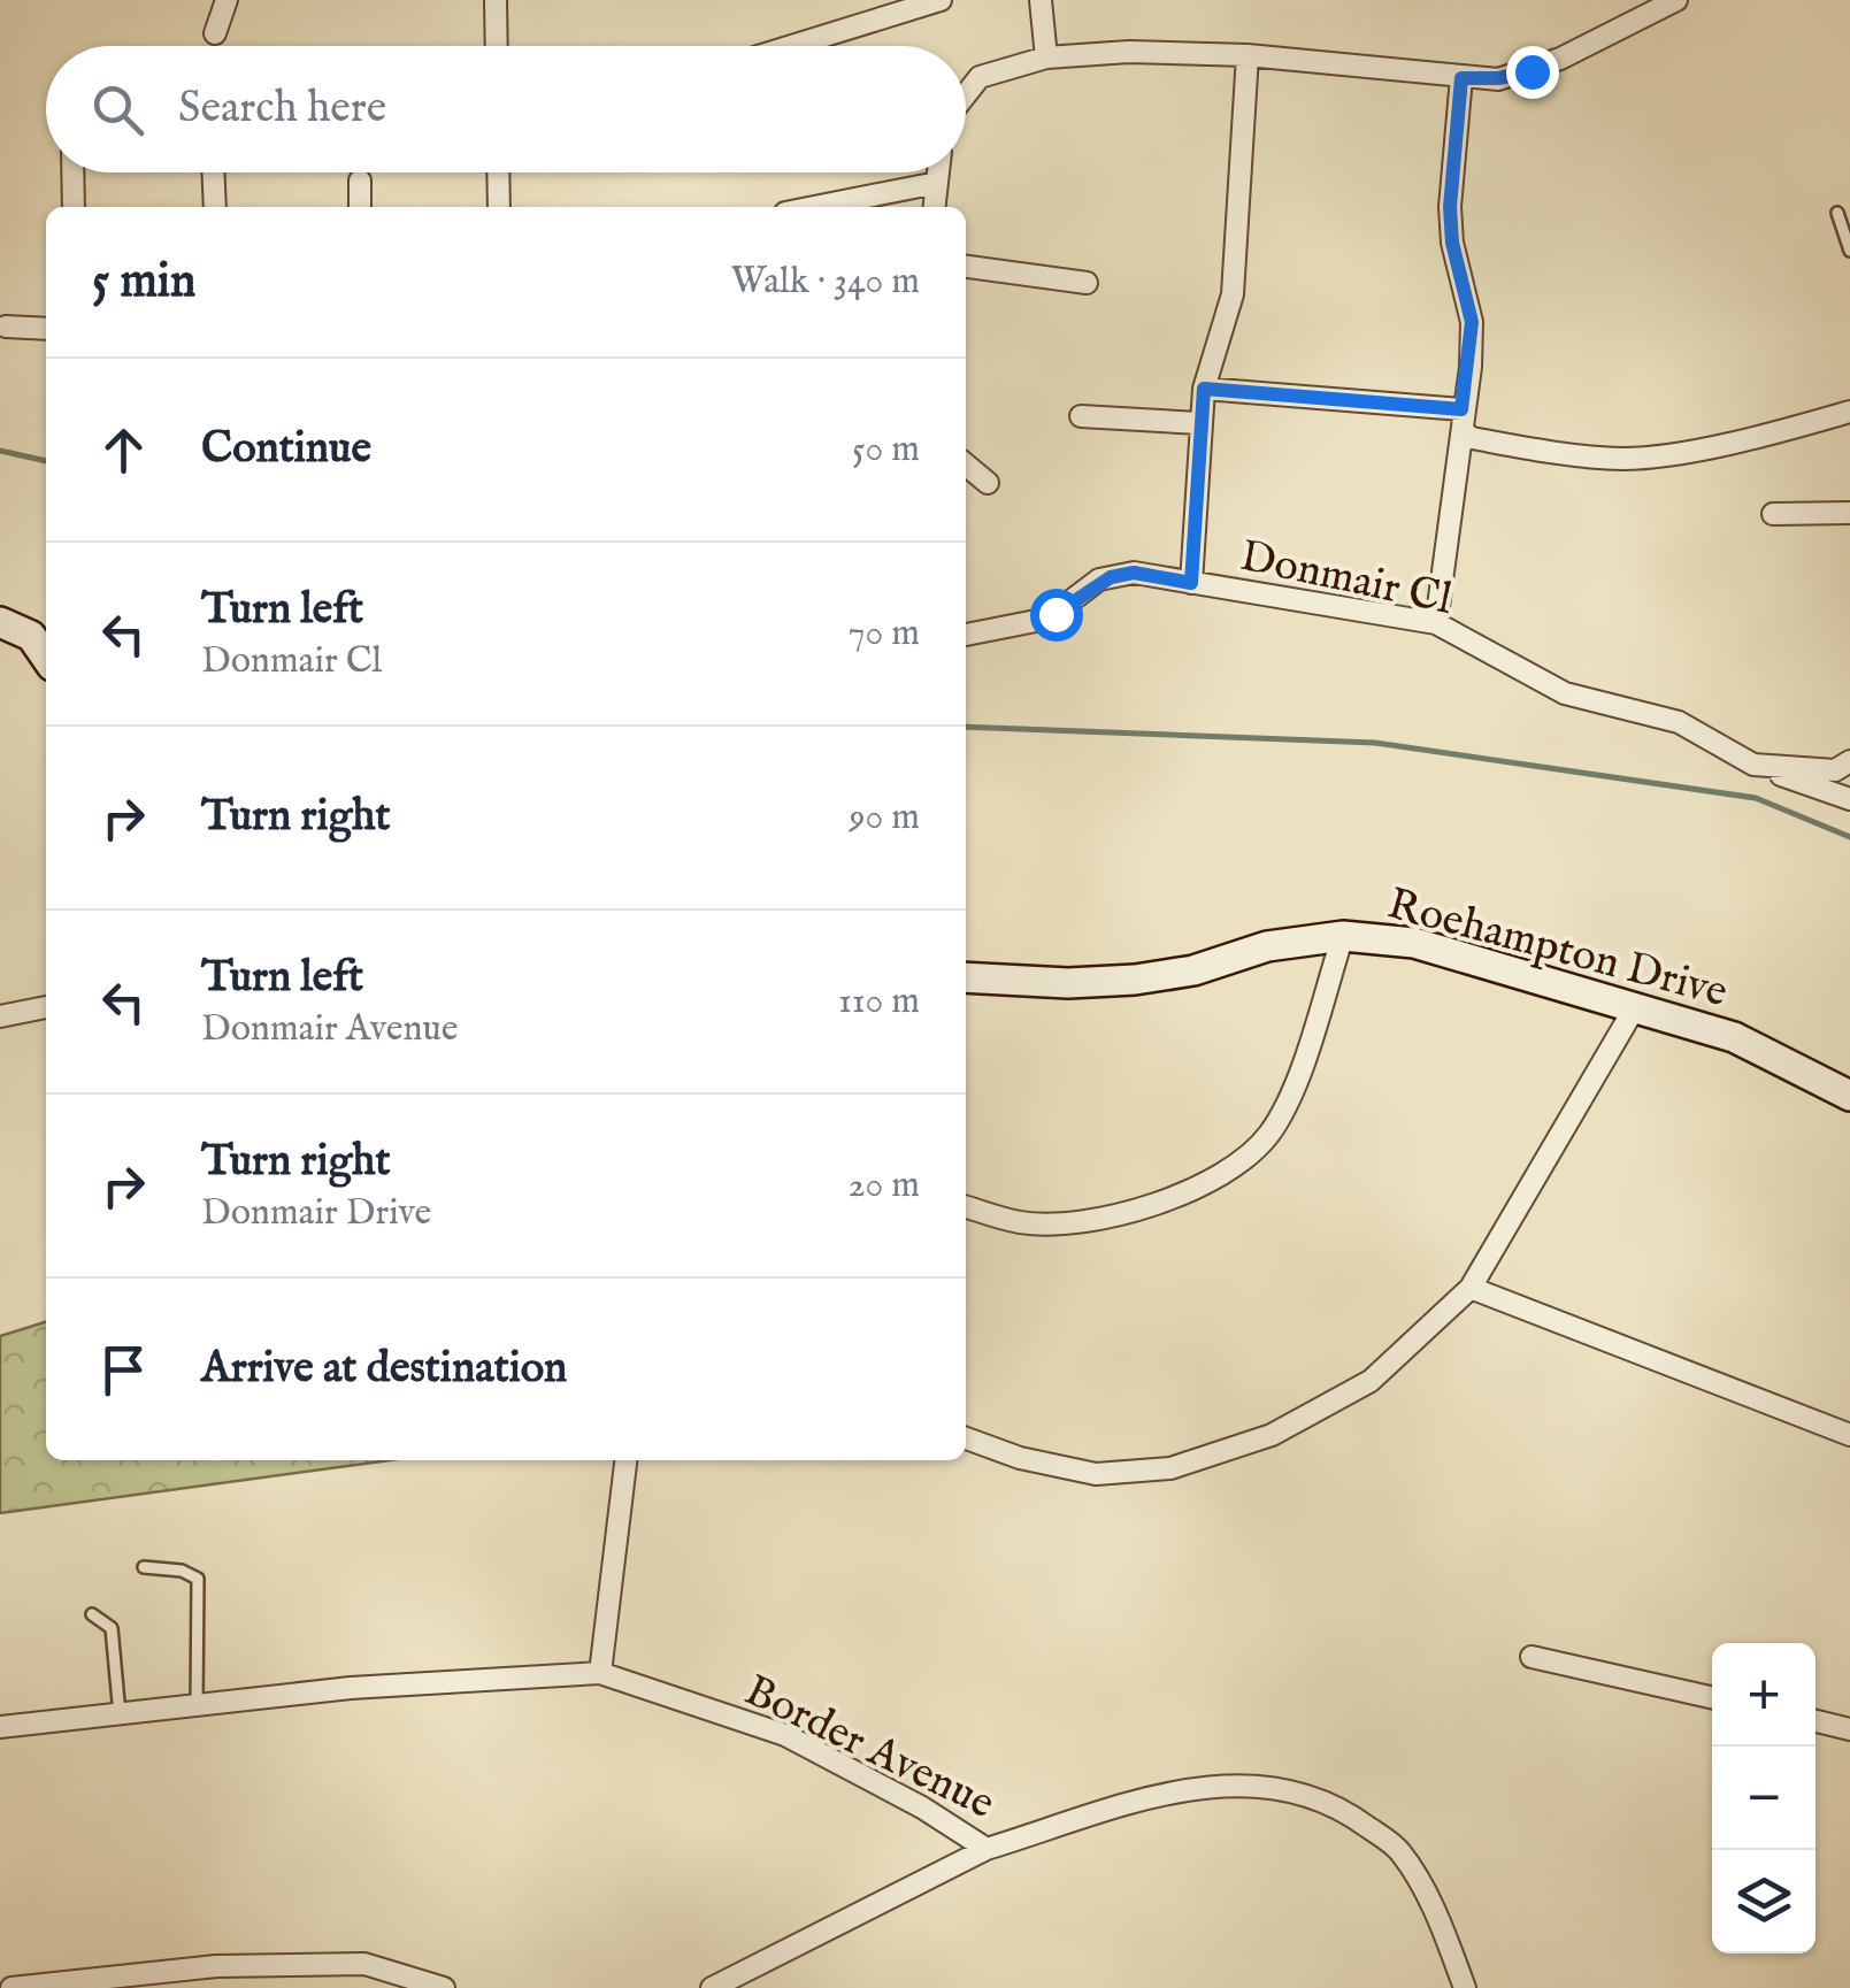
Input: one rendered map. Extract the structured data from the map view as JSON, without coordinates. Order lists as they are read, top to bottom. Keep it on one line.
{"streets":{"street":["Donmair Cl","Roehampton Drive","Border Avenue"]},"page":{"search":"Search here","heading":["5 min","Walk · 340 m"],"list":[["Continue","50 m"],["Turn left","Donmair Cl","70 m"],["Turn right","90 m"],["Turn left","Donmair Avenue","110 m"],["Turn right","Donmair Drive","20 m"],"Arrive at destination"],"map_buttons":["+","−"]}}
